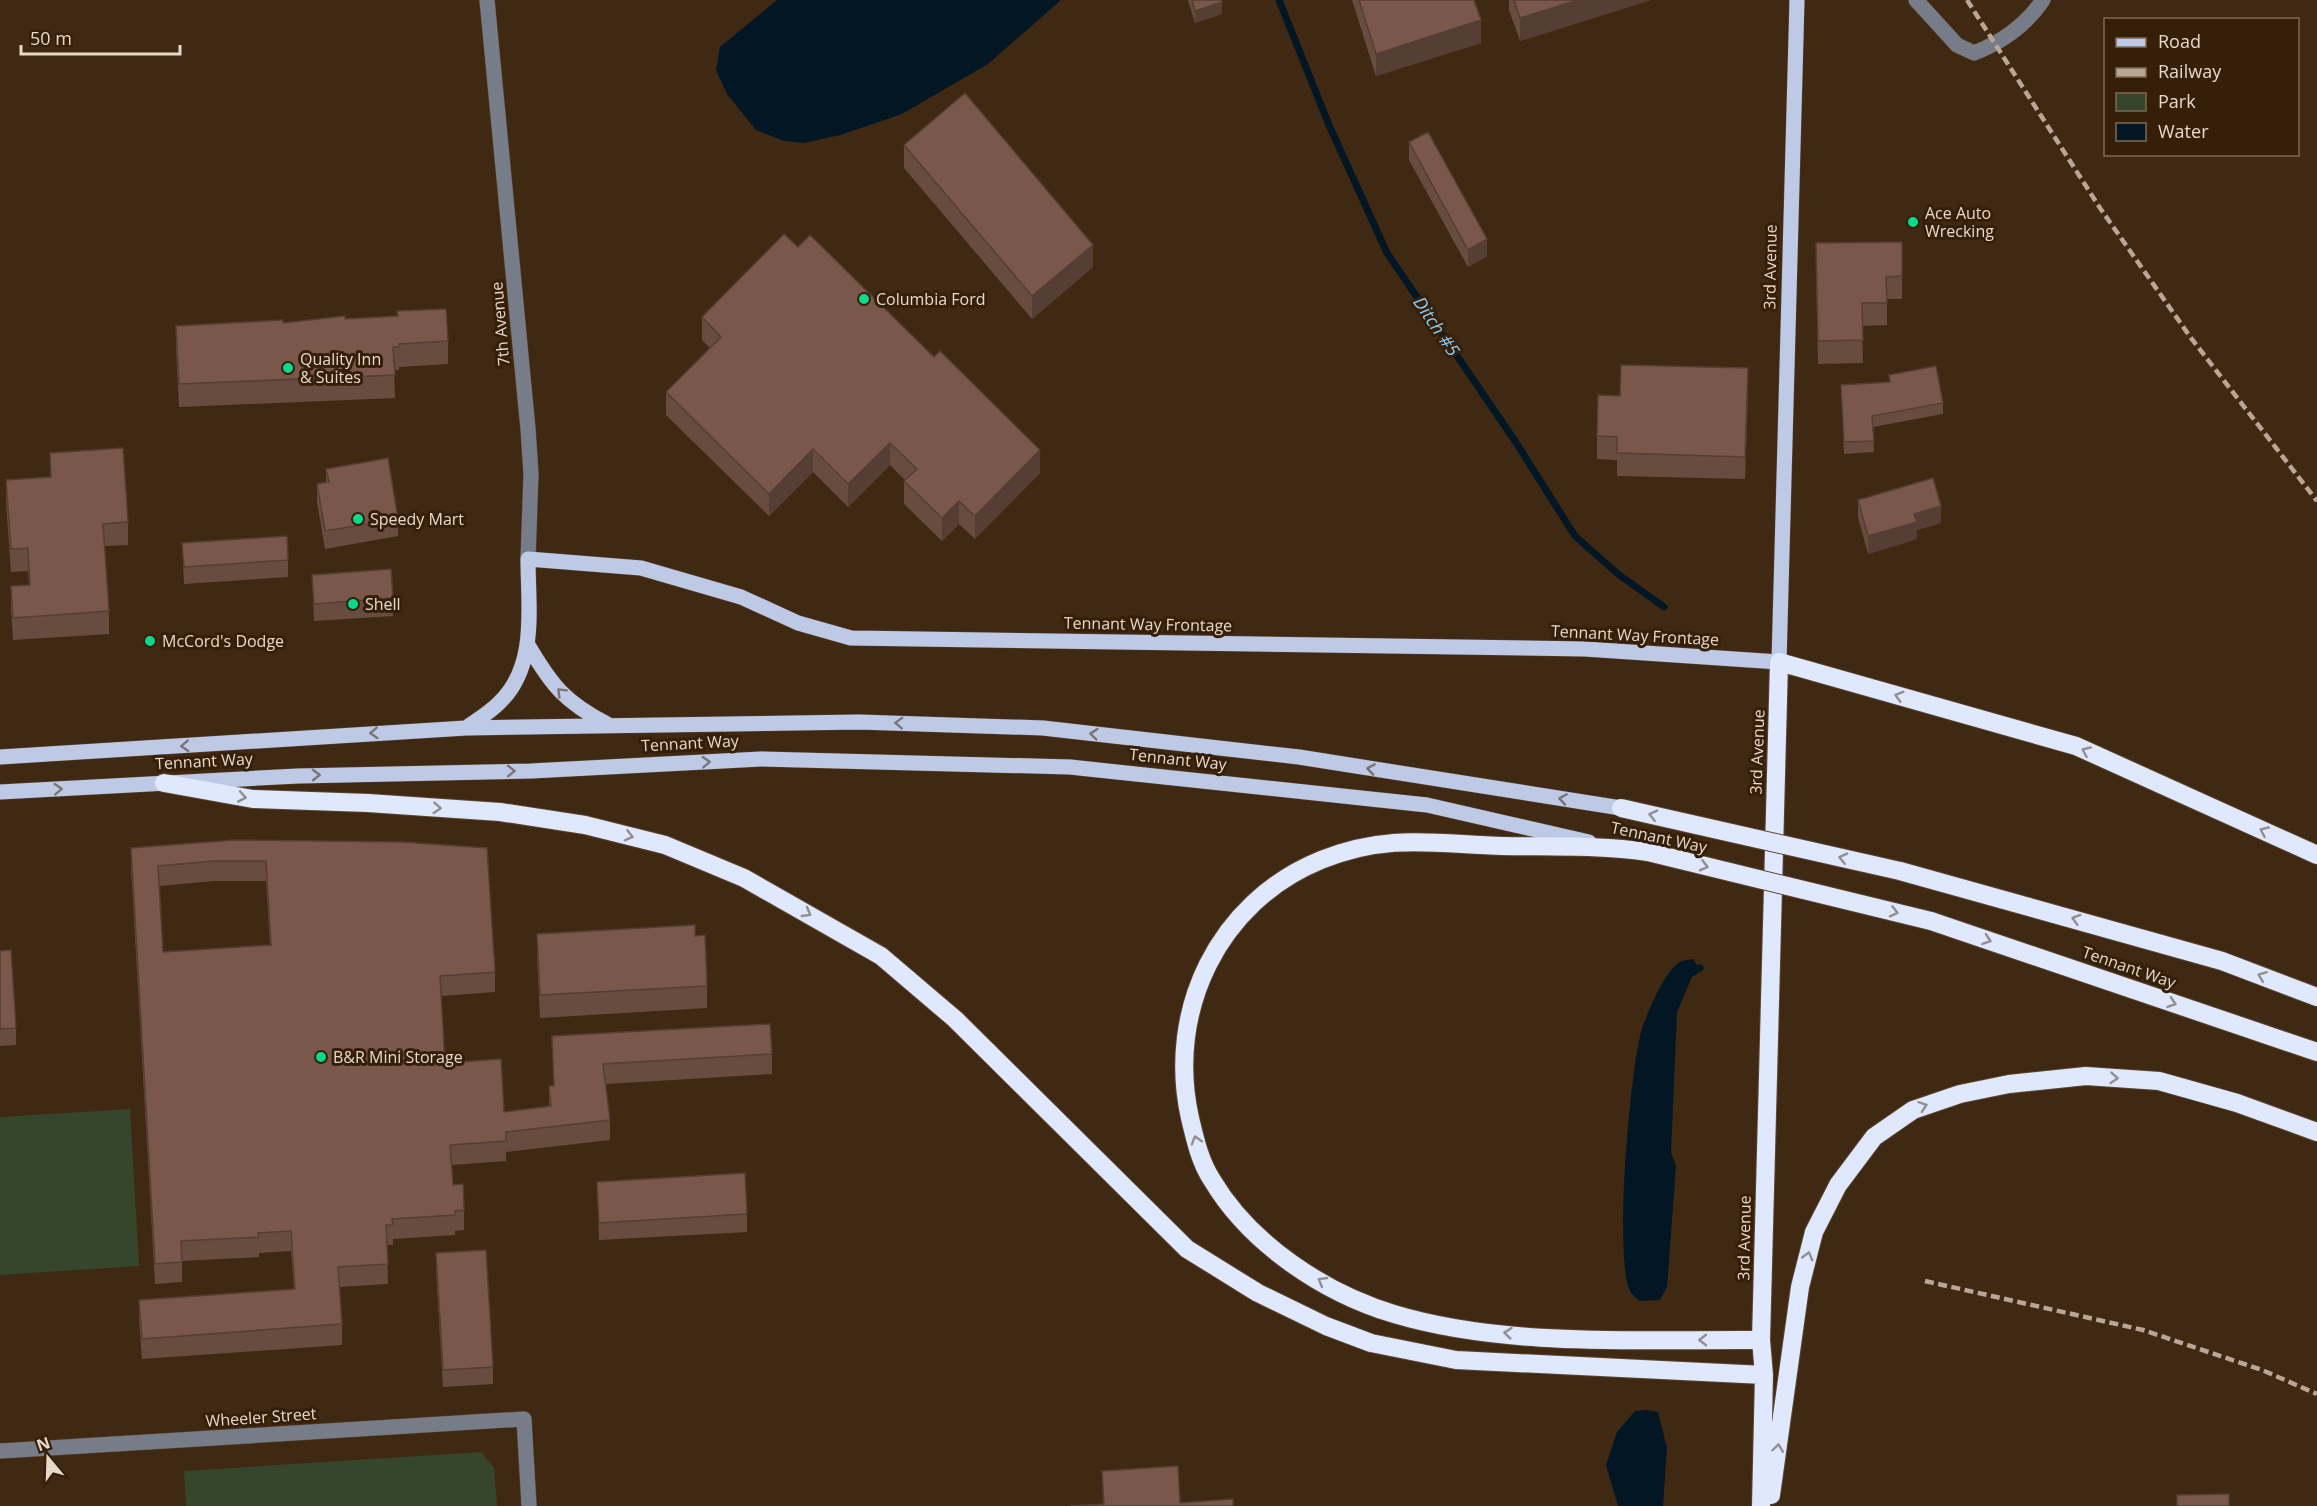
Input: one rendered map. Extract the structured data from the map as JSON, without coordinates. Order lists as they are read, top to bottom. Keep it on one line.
{"streets":{"highway":["3rd Avenue","Tennant Way"],"main road":["7th Avenue","Tennant Way Frontage"],"street":["Wheeler Street"]},"crossings":[["3rd Avenue","Tennant Way Frontage"],["7th Avenue","Tennant Way Frontage"]],"water":["Ditch #5"],"places":["Ace Auto Wrecking","Columbia Ford","Quality Inn & Suites","Speedy Mart","Shell","McCord's Dodge","B&R Mini Storage"],"legend":["Road","Railway","Park","Water"],"scale_bar":"50 m","north":"top"}
